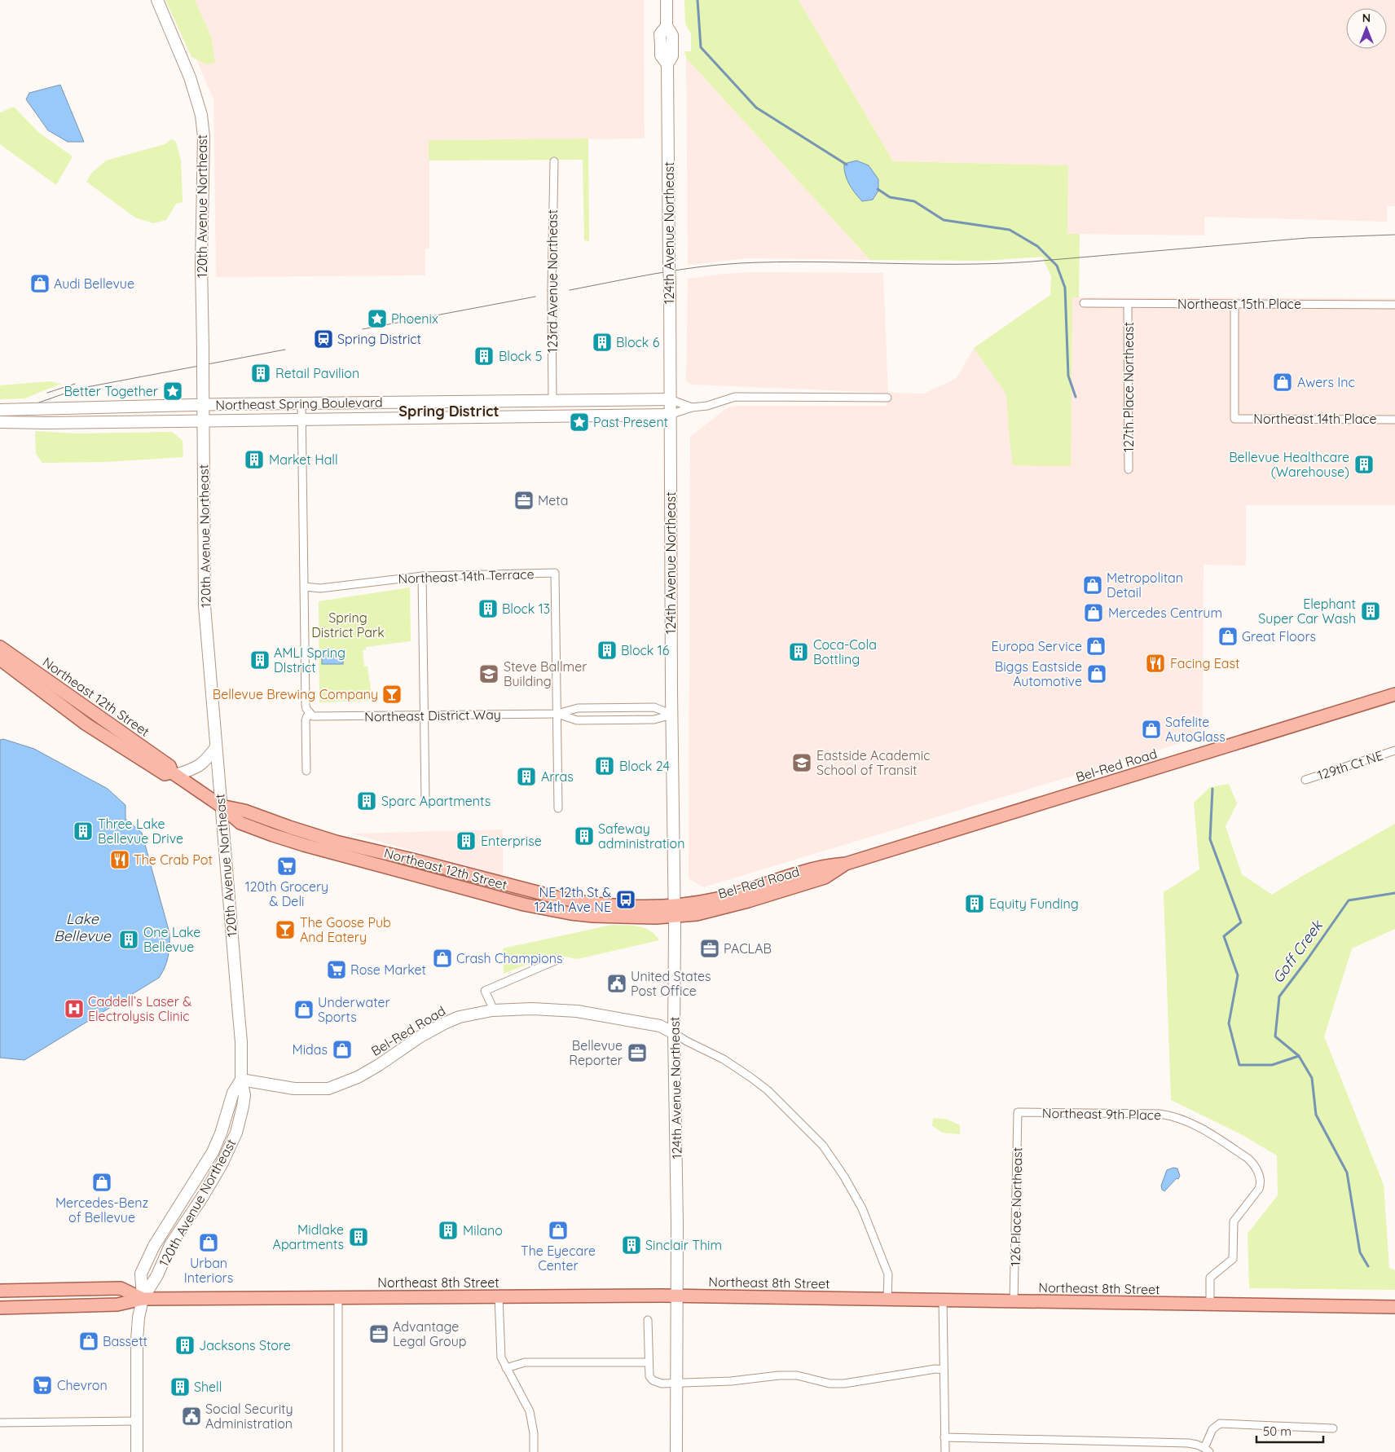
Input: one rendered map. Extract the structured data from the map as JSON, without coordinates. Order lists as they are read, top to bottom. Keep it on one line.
{"streets":{"main road":["Northeast 12th Street","Bel-Red Road","Northeast 8th Street"],"street":["120th Avenue Northeast","124th Avenue Northeast","123rd Avenue Northeast","Northeast 15th Place","127th Place Northeast","Northeast Spring Boulevard","Northeast 14th Place","Northeast 14th Terrace","Northeast District Way","129th Ct NE","Northeast 9th Place","126 Place Northeast"]},"crossings":[["120th Avenue Northeast","Northeast Spring Boulevard"],["120th Avenue Northeast","Northeast 12th Street"],["120th Avenue Northeast","Bel-Red Road"],["120th Avenue Northeast","Northeast 8th Street"],["124th Avenue Northeast","Northeast Spring Boulevard"],["124th Avenue Northeast","Northeast 12th Street"],["124th Avenue Northeast","Northeast District Way"],["124th Avenue Northeast","Bel-Red Road"],["124th Avenue Northeast","Northeast 8th Street"],["123rd Avenue Northeast","Northeast Spring Boulevard"],["Northeast 15th Place","127th Place Northeast"],["Northeast 15th Place","Northeast 14th Place"],["Northeast 14th Terrace","Northeast District Way"],["Northeast 12th Street","Bel-Red Road"],["Northeast 9th Place","126 Place Northeast"],["Northeast 9th Place","Northeast 8th Street"],["126 Place Northeast","Northeast 8th Street"]],"districts":["Spring District"],"water":["Lake Bellevue","Goff Creek"],"parks":["Spring District Park"],"places":{"shop":["Audi Bellevue","Awers Inc","Metropolitan Detail","Mercedes Centrum","Great Floors","Europa Service","Biggs Eastside Automotive","Safelite AutoGlass","Crash Champions","Underwater Sports","Midas","Mercedes-Benz of Bellevue","The Eyecare Center","Urban Interiors","Bassett"],"place":["Phoenix","Better Together","Past Present"],"station":["Spring District"],"building":["Block 6","Block 5","Retail Pavilion","Market Hall","Bellevue Healthcare (Warehouse)","Block 13","Elephant Super Car Wash","Block 16","Coca-Cola Bottling","AMLI Spring DIstrict","Block 24","Arras","Sparc Apartments","Three Lake Bellevue Drive","Safeway administration","Enterprise","Equity Funding","One Lake Bellevue","Milano","Midlake Apartments","Sinclair Thim","Jacksons Store","Shell"],"office":["Meta","PACLAB","Bellevue Reporter","Advantage Legal Group"],"restaurant":["Facing East","The Crab Pot"],"school or university":["Steve Ballmer Building","Eastside Academic School of Transit"],"bar":["Bellevue Brewing Company","The Goose Pub And Eatery"],"supermarket":["120th Grocery & Deli","Rose Market","Chevron"],"bus stop":["NE 12th St & 124th Ave NE"],"public building":["United States Post Office","Social Security Administration"],"hospital":["Caddell’s Laser & Electrolysis Clinic"]},"scale_bar":"50 m","north":"top"}
